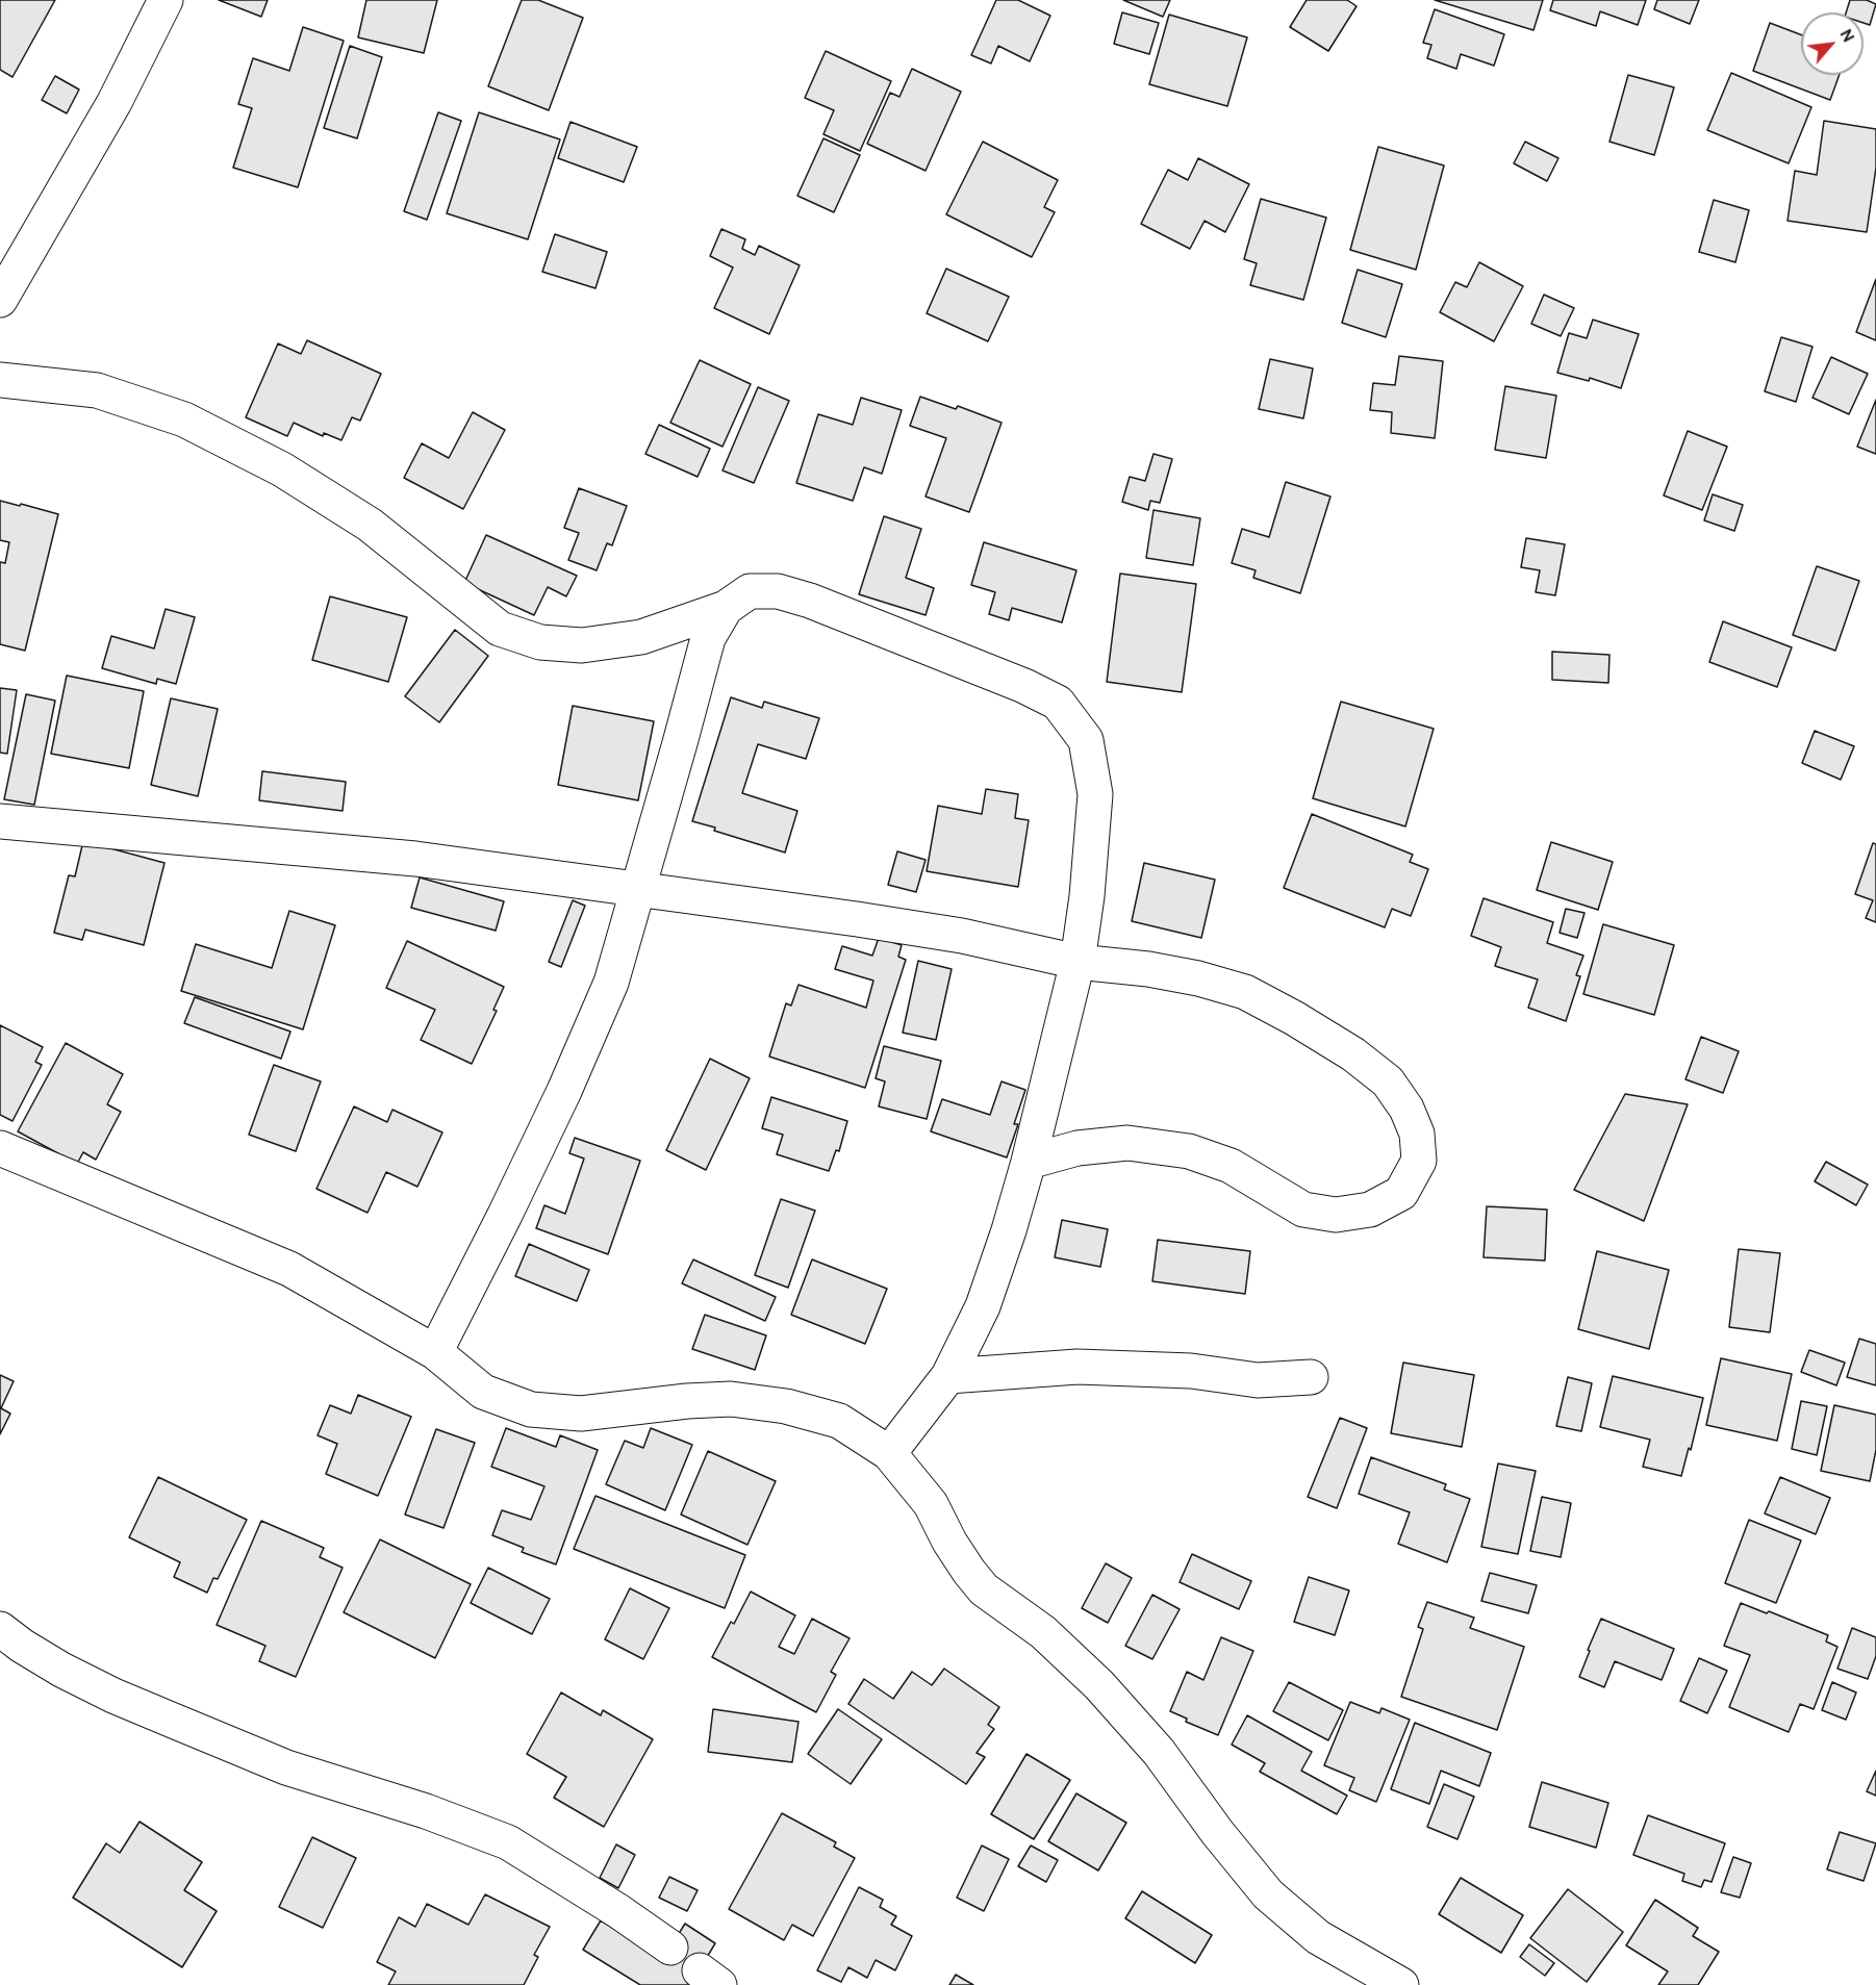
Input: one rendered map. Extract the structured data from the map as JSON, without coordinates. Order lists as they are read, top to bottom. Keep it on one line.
{"north":"top right"}
